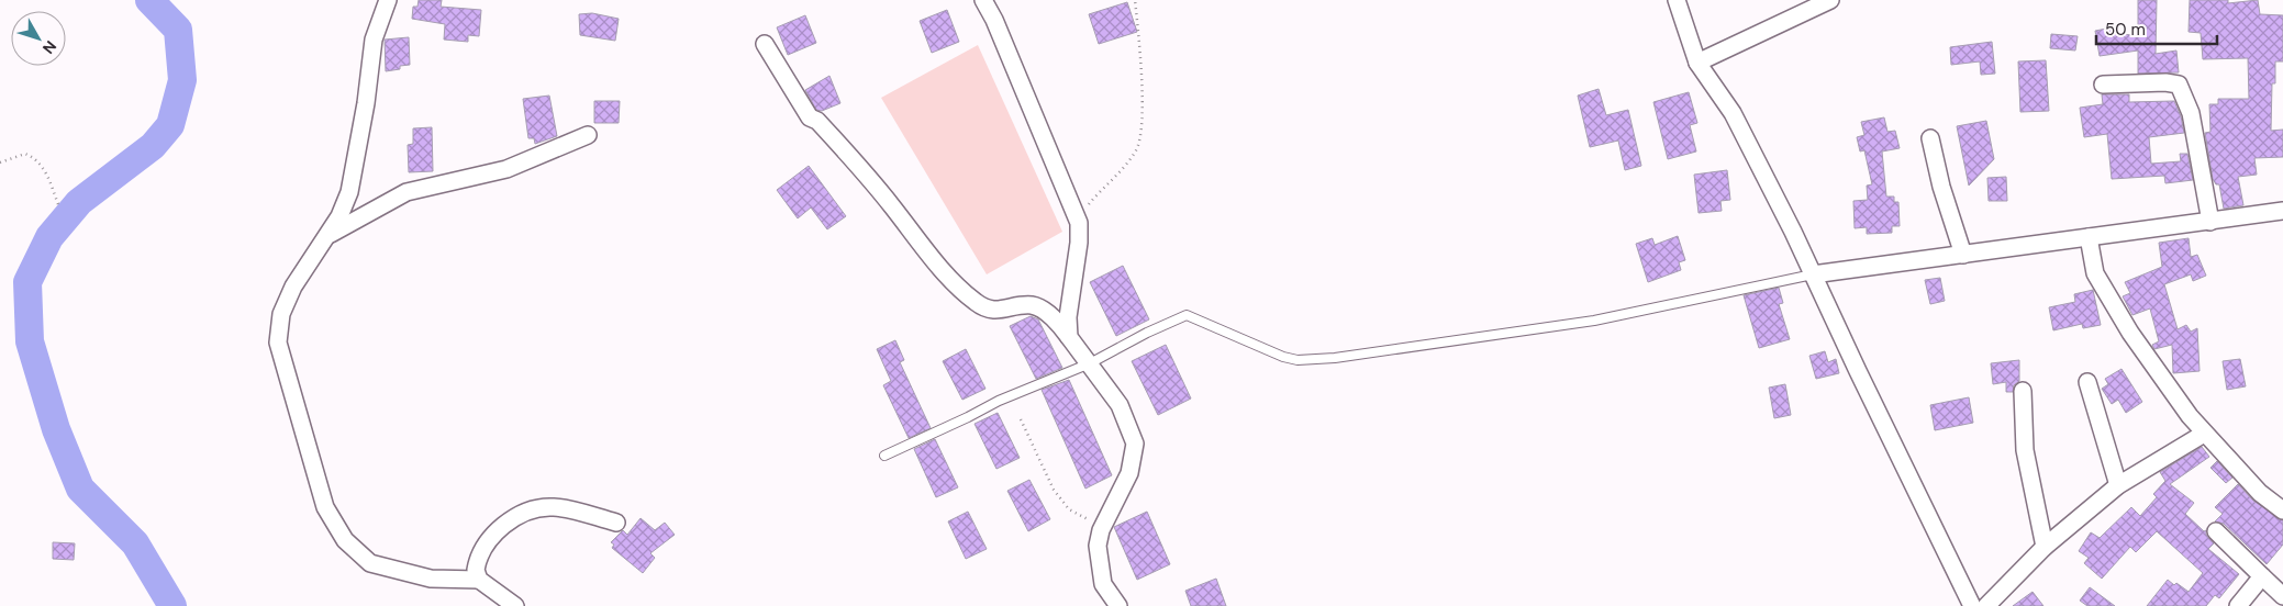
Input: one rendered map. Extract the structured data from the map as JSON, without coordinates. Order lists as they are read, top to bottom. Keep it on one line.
{"scale_bar":"50 m","north":"bottom right"}
